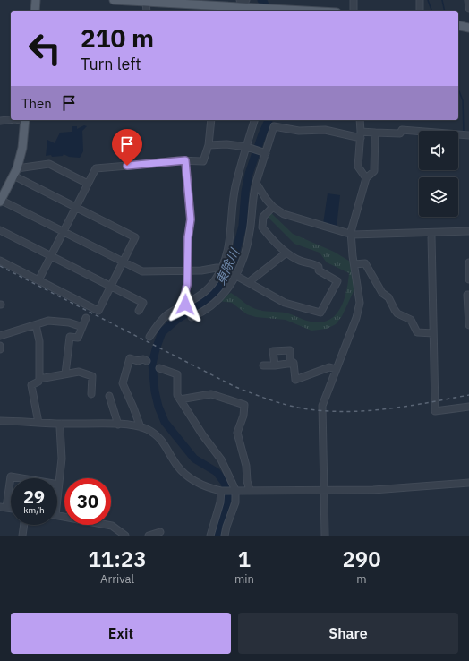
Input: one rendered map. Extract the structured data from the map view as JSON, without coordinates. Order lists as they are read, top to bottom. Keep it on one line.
{"water":["東除川"],"page":{"turn":["210 m","Turn left"],"then":"Then","speed":"29 km/h","limit":"30","eta":["11:23","Arrival","1","min","290","m"],"buttons":["Exit","Share"]}}
